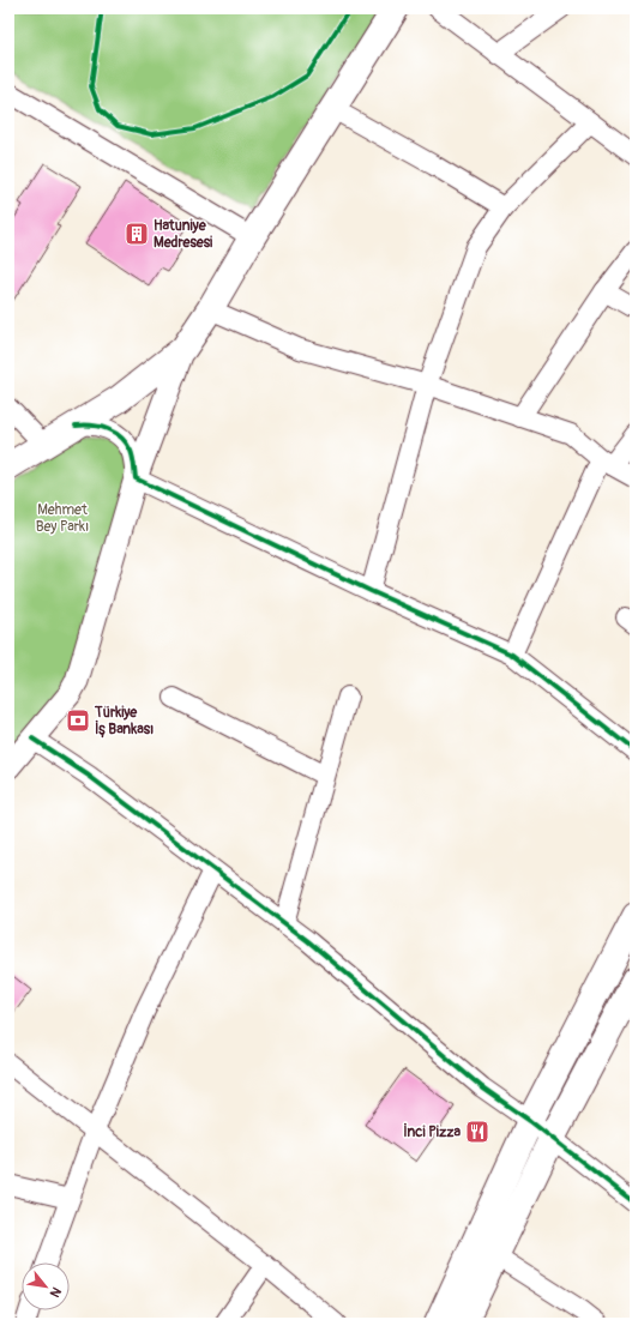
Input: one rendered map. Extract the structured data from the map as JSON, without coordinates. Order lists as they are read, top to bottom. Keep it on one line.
{"parks":["Mehmet Bey Parkı"],"places":{"building":["Hatuniye Medresesi"],"bank":["Türkiye İş Bankası"],"restaurant":["İnci Pizza"]},"north":"bottom right"}
